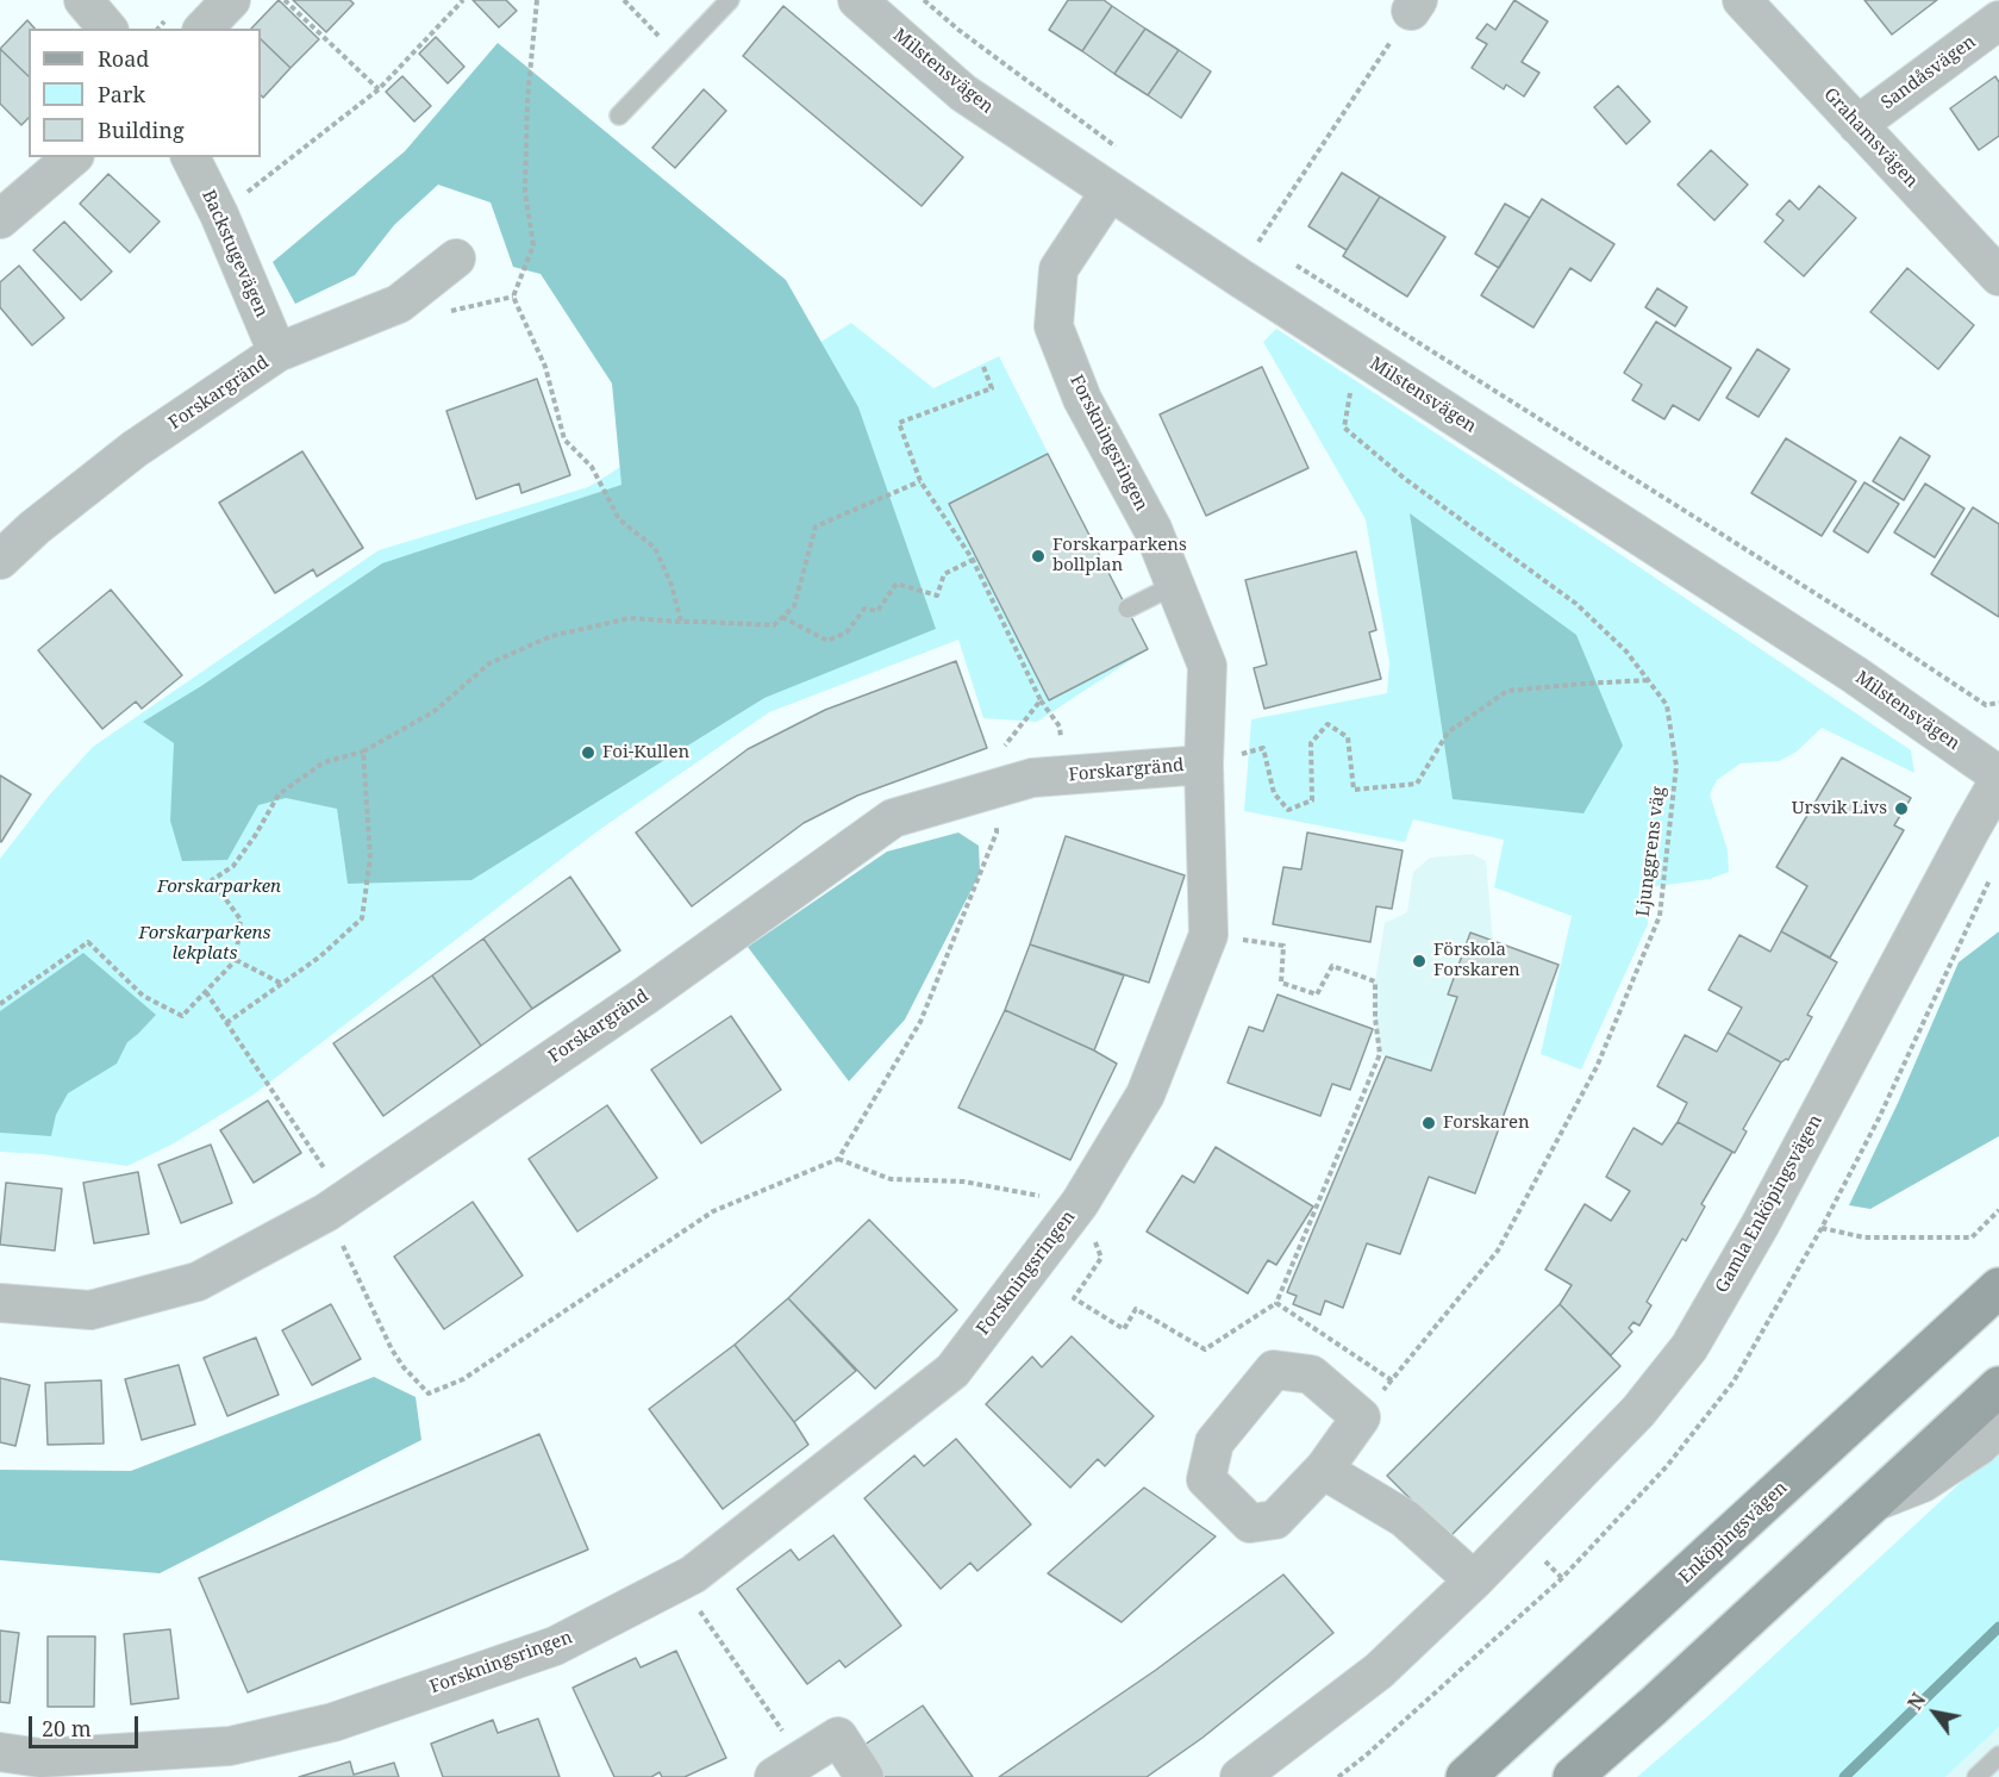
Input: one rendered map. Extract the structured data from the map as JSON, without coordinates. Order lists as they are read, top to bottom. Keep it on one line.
{"streets":{"main road":["Enköpingsvägen"],"street":["Milstensvägen","Sandåsvägen","Grahamsvägen","Backstugevägen","Forskargränd","Forskningsringen","Gamla Enköpingsvägen"],"path":["Ljunggrens väg"]},"crossings":[["Milstensvägen","Forskningsringen"],["Milstensvägen","Ljunggrens väg"],["Milstensvägen","Gamla Enköpingsvägen"],["Sandåsvägen","Grahamsvägen"],["Backstugevägen","Forskargränd"],["Forskargränd","Forskningsringen"]],"parks":["Forskarparken","Forskarparkens lekplats"],"places":["Forskarparkens bollplan","Foi-Kullen","Ursvik Livs","Förskola Forskaren","Forskaren"],"legend":["Road","Park","Building"],"scale_bar":"20 m","north":"top left"}
